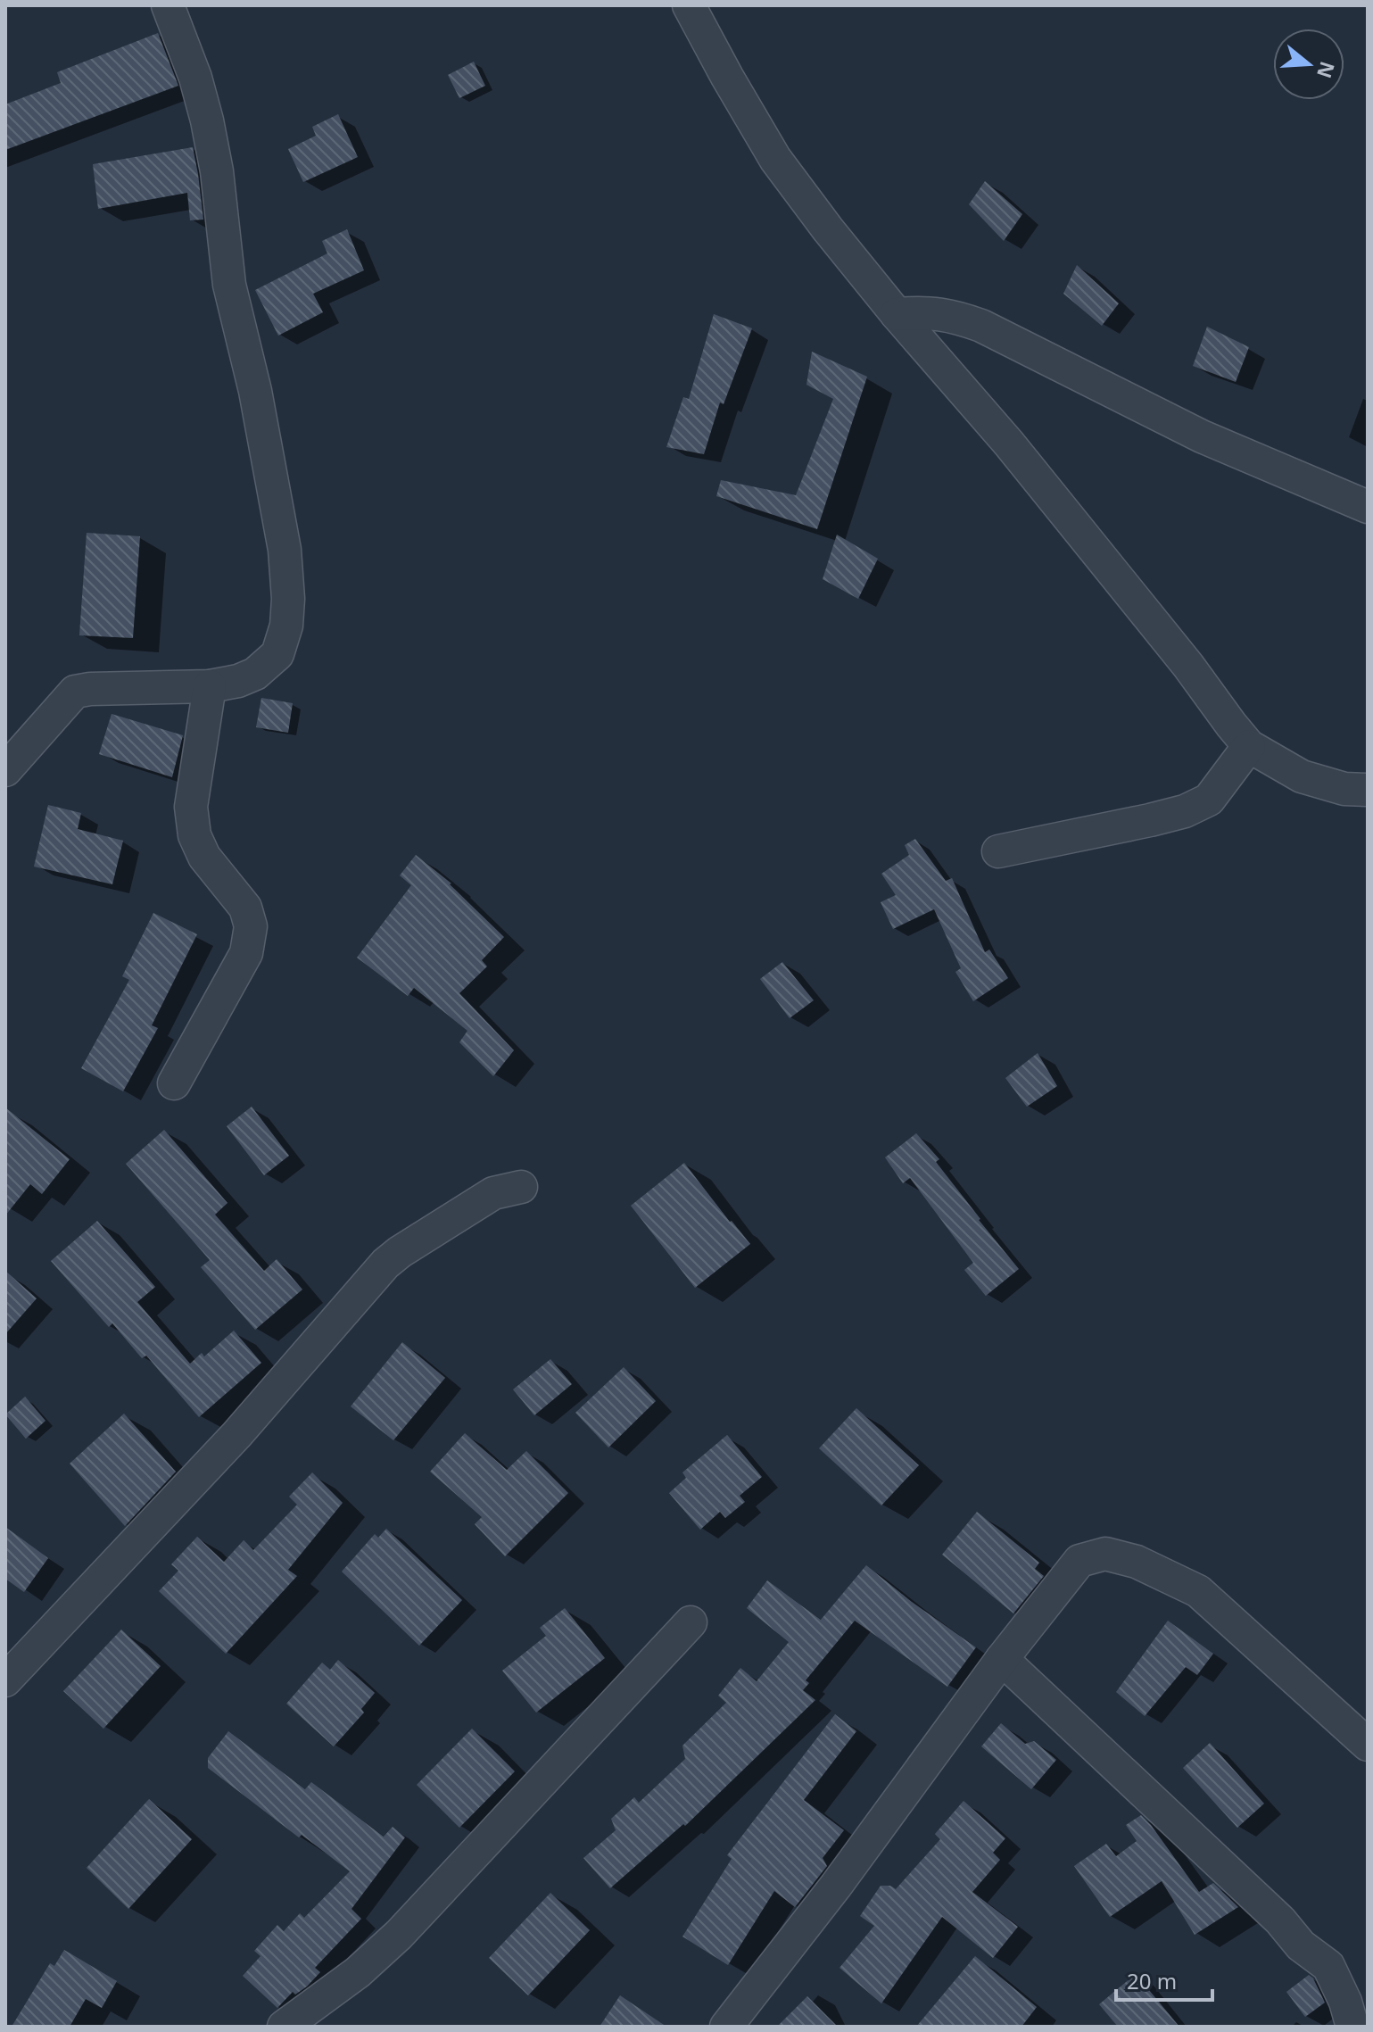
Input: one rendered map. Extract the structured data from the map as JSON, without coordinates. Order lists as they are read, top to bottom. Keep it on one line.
{"scale_bar":"20 m","north":"right"}
